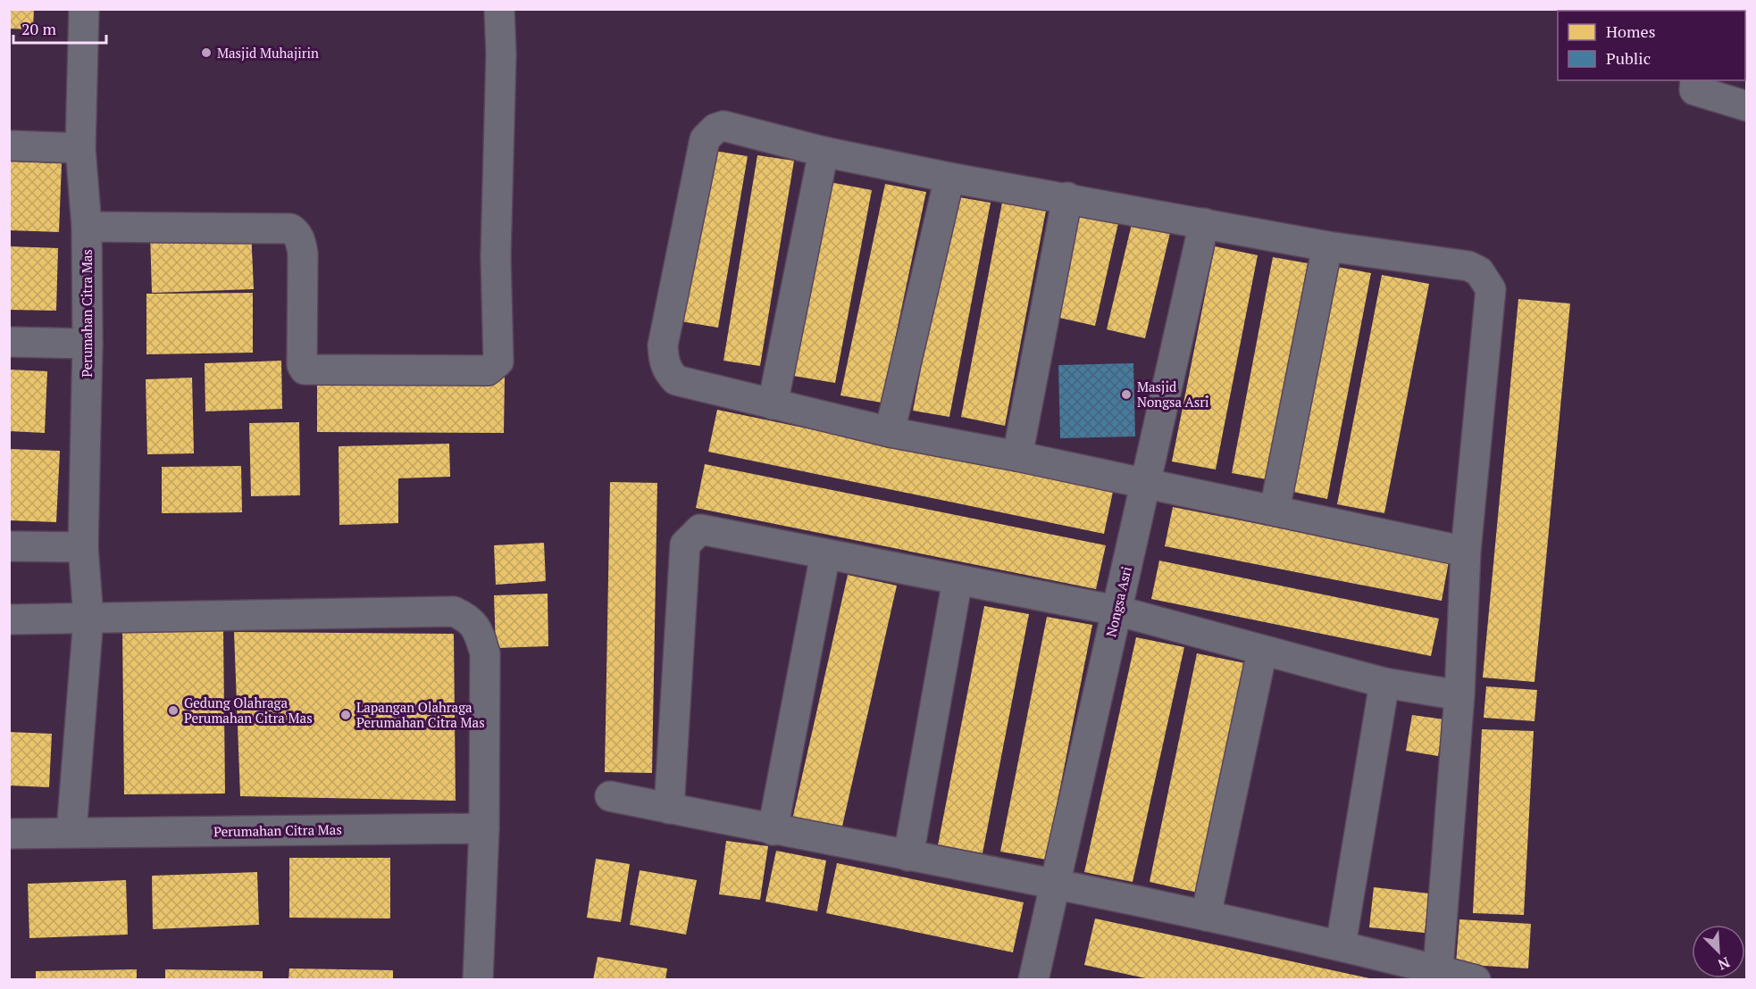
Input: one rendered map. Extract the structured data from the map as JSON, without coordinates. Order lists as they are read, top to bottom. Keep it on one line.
{"streets":{"street":["Perumahan Citra Mas","Nongsa Asri"]},"places":["Masjid Muhajirin","Masjid Nongsa Asri","Gedung Olahraga Perumahan Citra Mas","Lapangan Olahraga Perumahan Citra Mas"],"legend":["Homes","Public"],"scale_bar":"20 m","north":"bottom right"}
